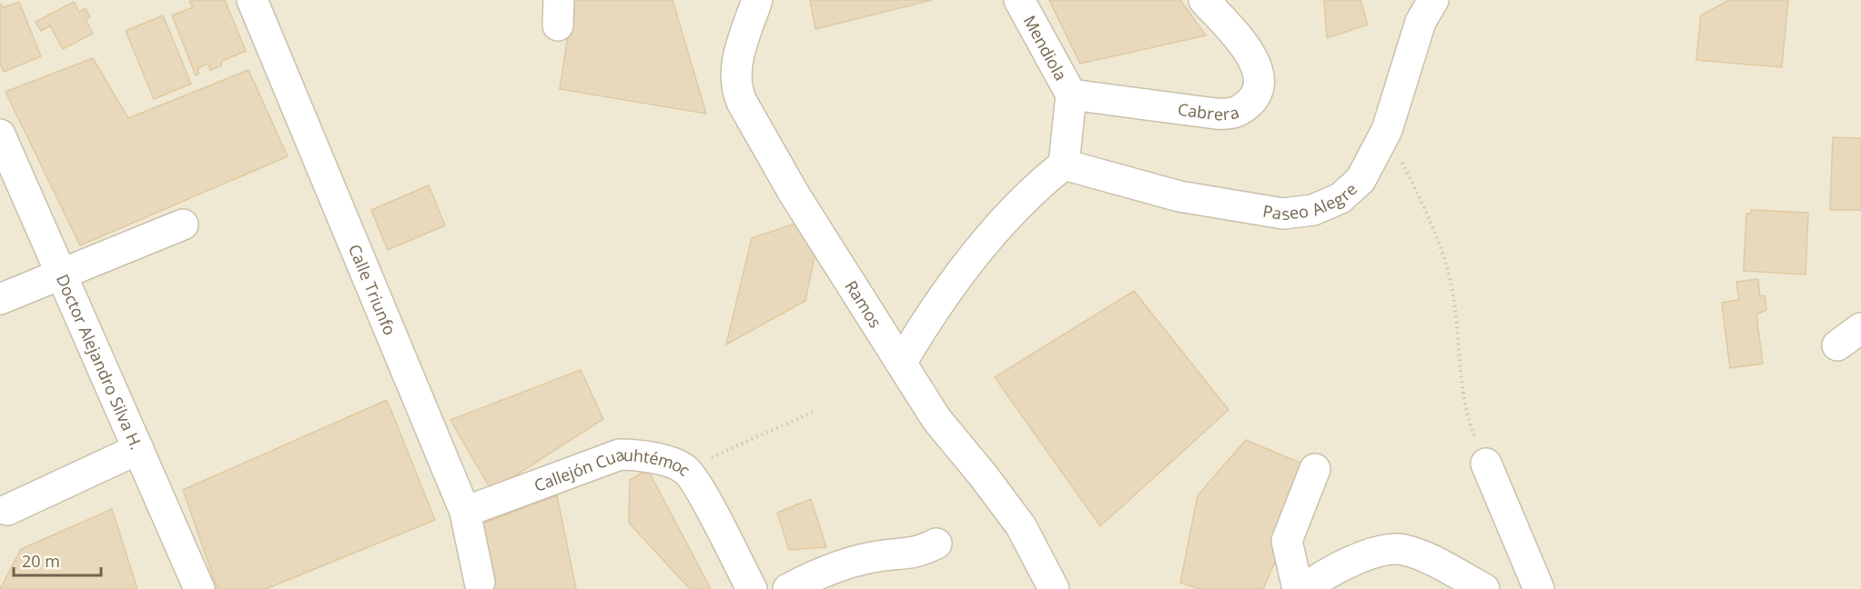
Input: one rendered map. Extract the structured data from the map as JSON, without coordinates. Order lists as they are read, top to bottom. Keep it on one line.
{"streets":{"street":["Mendiola","Cabrera","Paseo Alegre","Calle Triunfo","Ramos","Doctor Alejandro Silva H.","Callejón Cuauhtémoc"]},"crossings":[["Mendiola","Cabrera"],["Calle Triunfo","Callejón Cuauhtémoc"]],"scale_bar":"20 m"}
